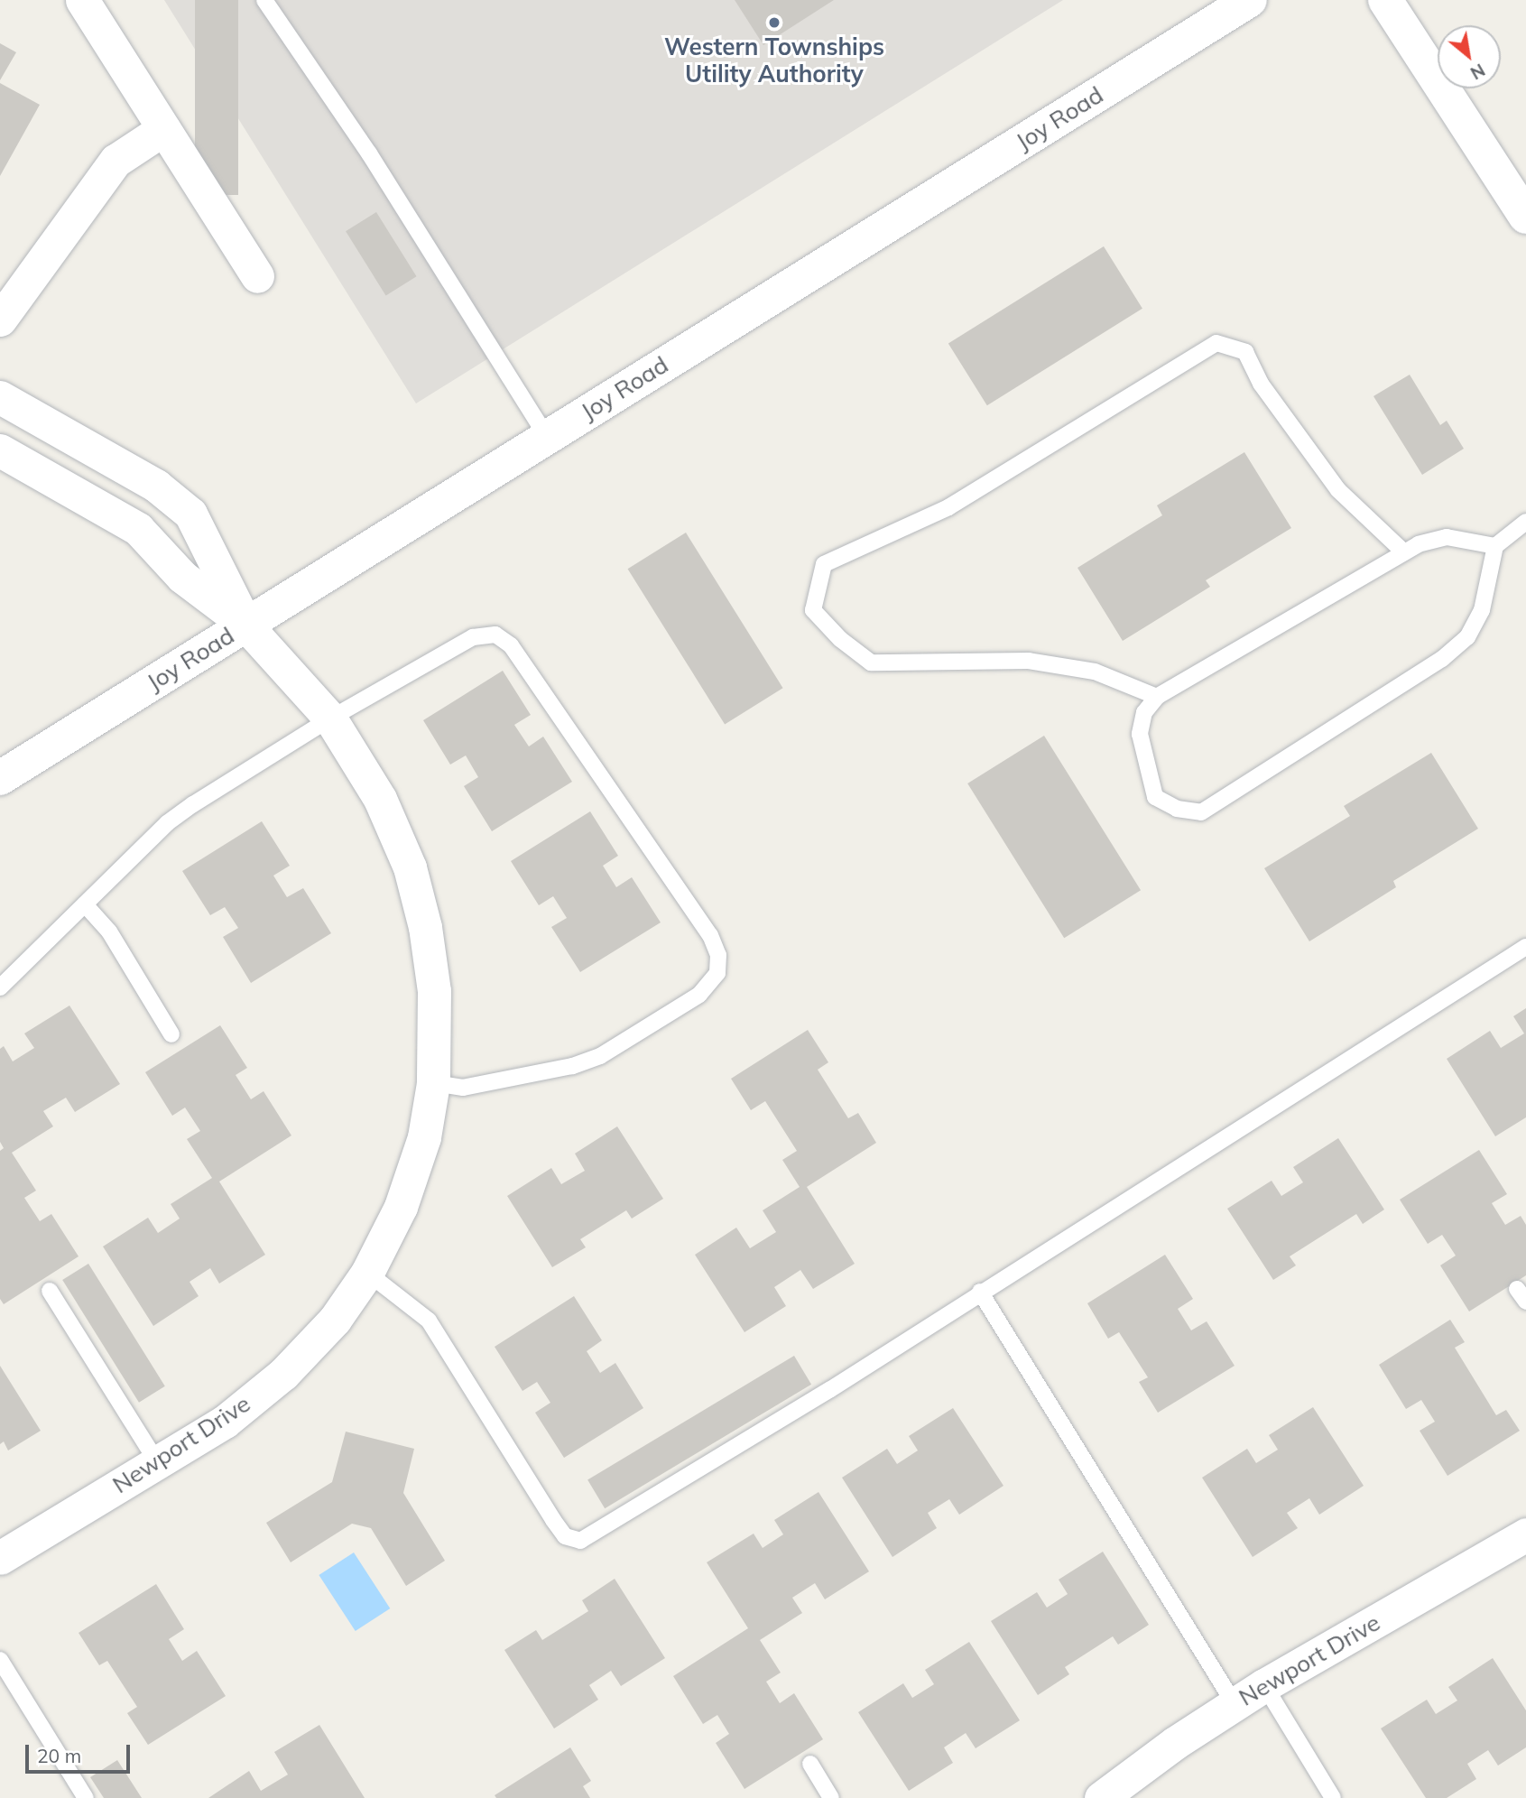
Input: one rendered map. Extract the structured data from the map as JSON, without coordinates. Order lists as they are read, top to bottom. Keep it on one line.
{"streets":{"street":["Joy Road","Newport Drive"]},"crossings":[["Joy Road","Newport Drive"]],"places":["Western Townships Utility Authority"],"scale_bar":"20 m","north":"bottom right"}
